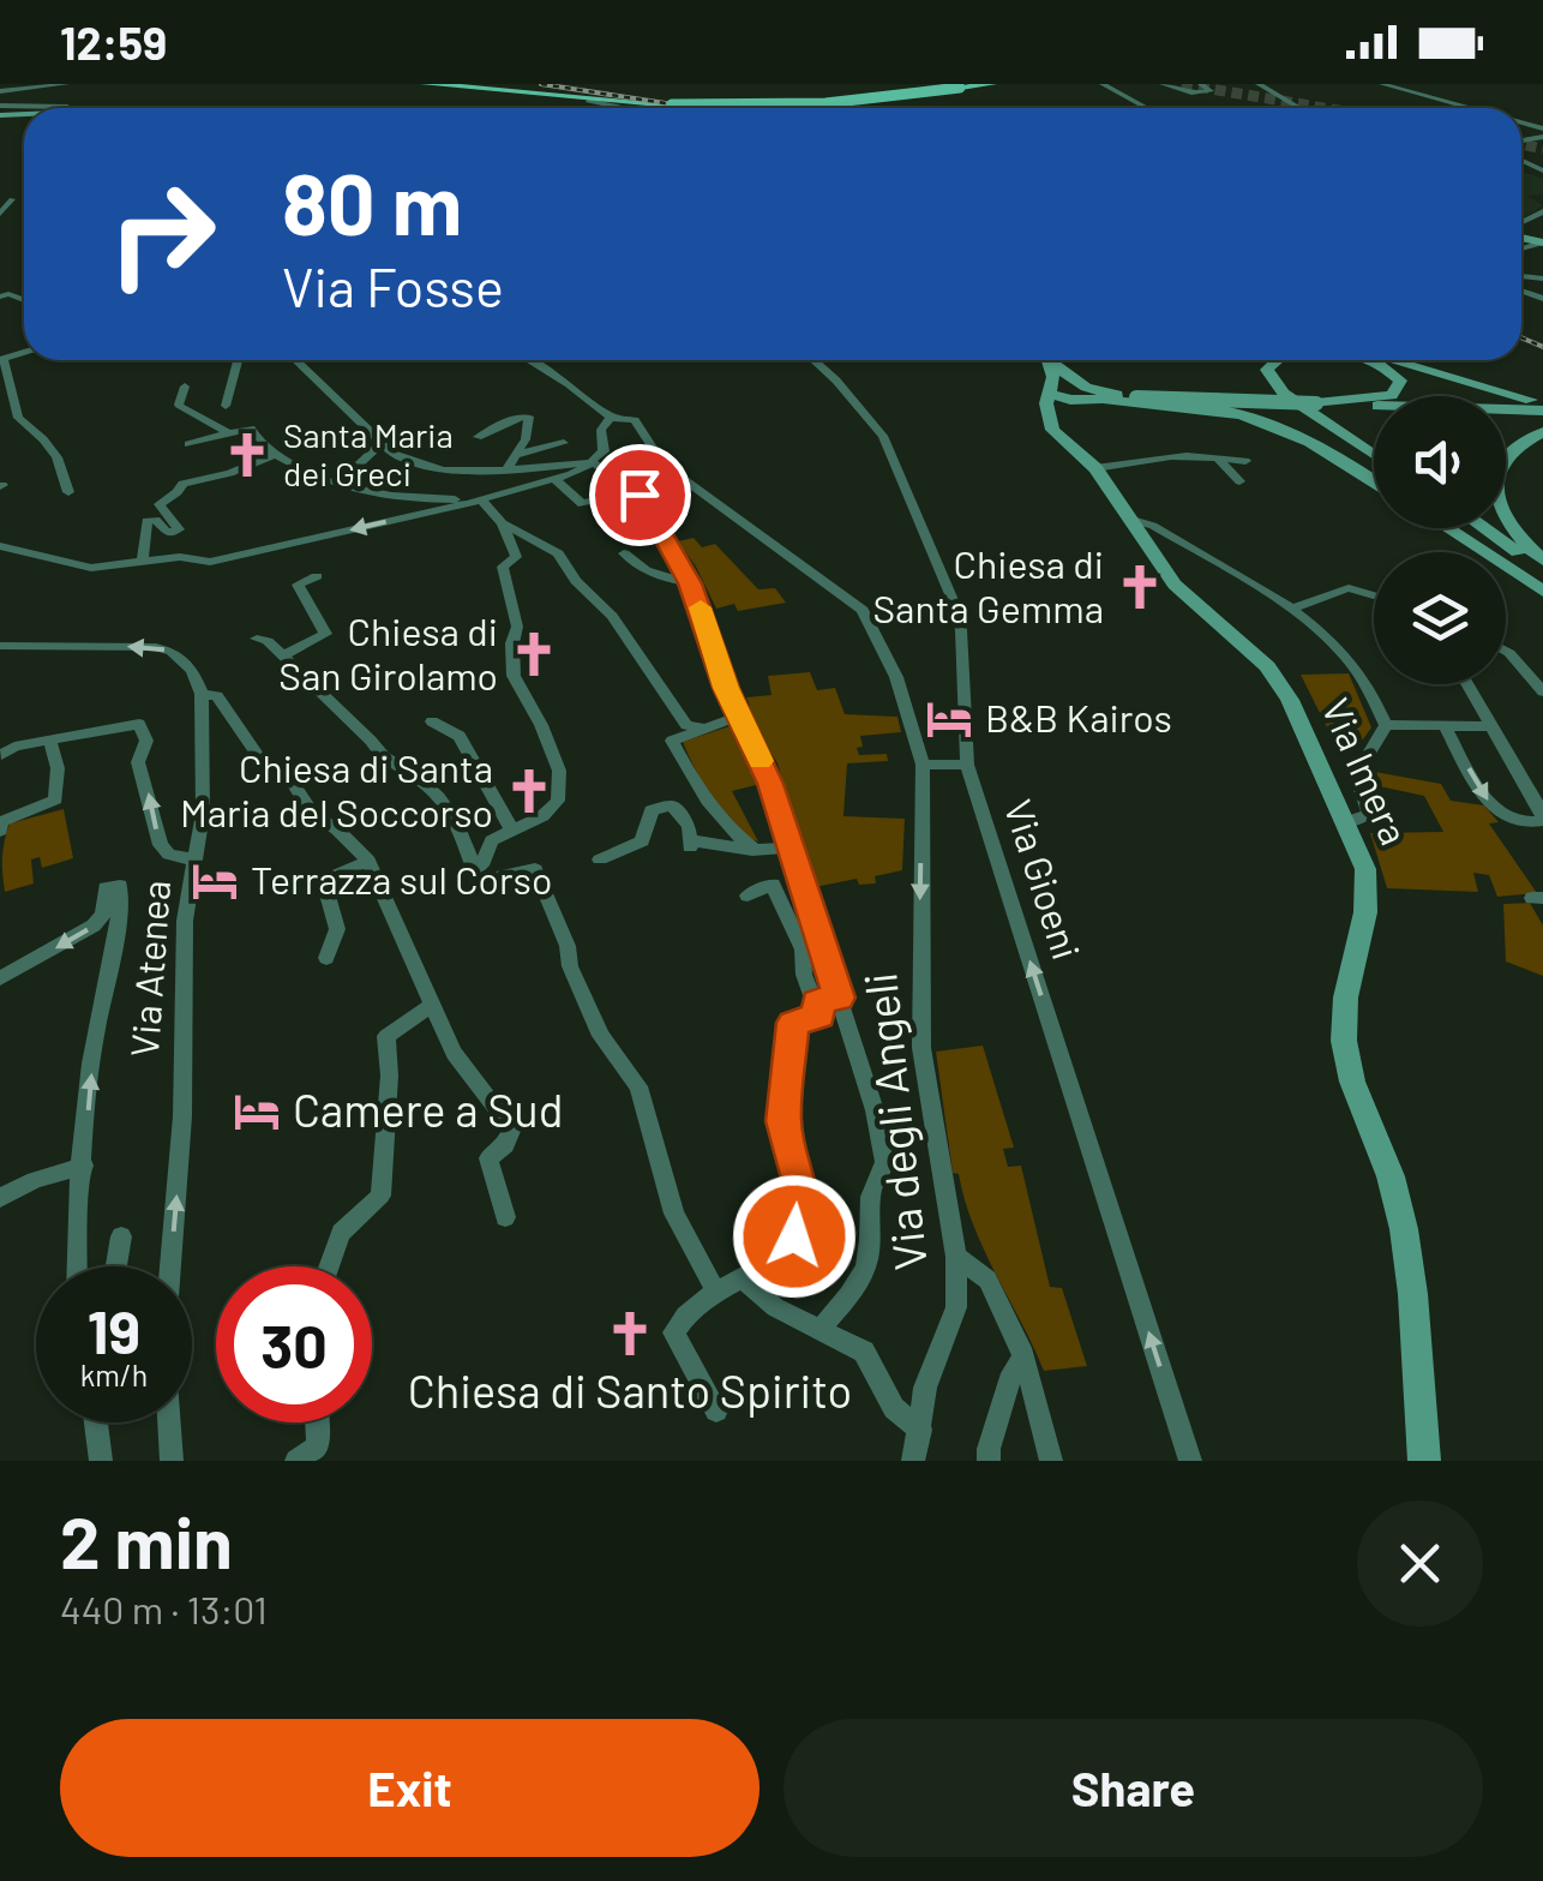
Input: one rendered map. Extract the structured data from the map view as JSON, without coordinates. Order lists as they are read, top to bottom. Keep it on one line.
{"streets":{"main road":["Via Imera"],"street":["Via Gioeni","Via Atenea","Via degli Angeli"]},"one_way":["Via Gioeni","Via Atenea"],"places":{"church":["Santa Maria dei Greci","Chiesa di Santa Gemma","Chiesa di San Girolamo","Chiesa di Santa Maria del Soccorso","Chiesa di Santo Spirito"],"hotel":["B&B Kairos","Terrazza sul Corso","Camere a Sud"]},"page":{"status":"12:59","turn":["80 m","Via Fosse"],"speed":"19 km/h","limit":"30","heading":["2 min","440 m · 13:01"],"buttons":["Exit","Share"]}}
